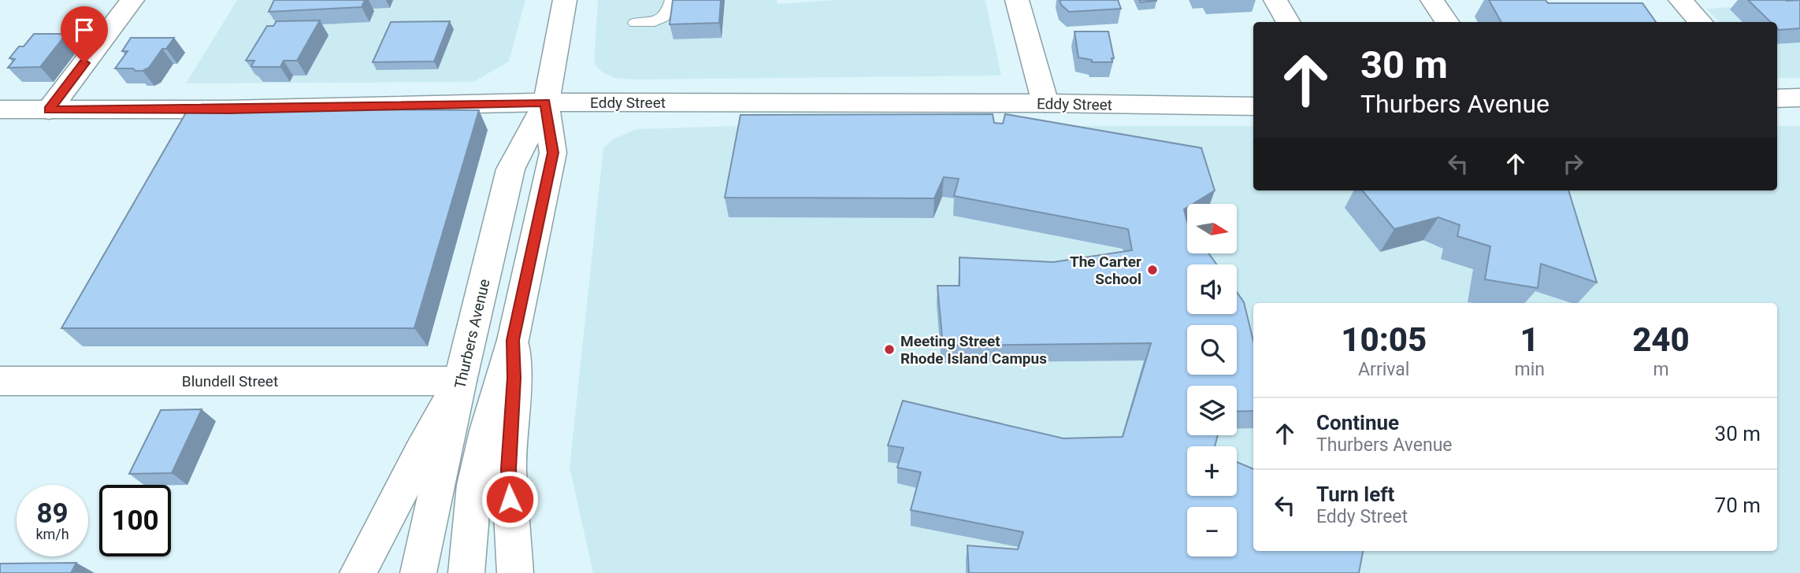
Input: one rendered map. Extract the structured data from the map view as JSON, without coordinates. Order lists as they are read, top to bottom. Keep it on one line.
{"streets":{"main road":["Eddy Street","Thurbers Avenue","Blundell Street"]},"crossings":[["Eddy Street","Thurbers Avenue"],["Thurbers Avenue","Blundell Street"]],"places":["The Carter School","Meeting Street Rhode Island Campus"],"north":"right","page":{"turn":["30 m","Thurbers Avenue"],"map_buttons":["+","−"],"eta":["10:05","Arrival","1","min","240","m"],"list":[{"name":"Continue","note":"Thurbers Avenue","value":"30 m"},{"name":"Turn left","note":"Eddy Street","value":"70 m"}],"speed":"89 km/h","limit":"100"}}
